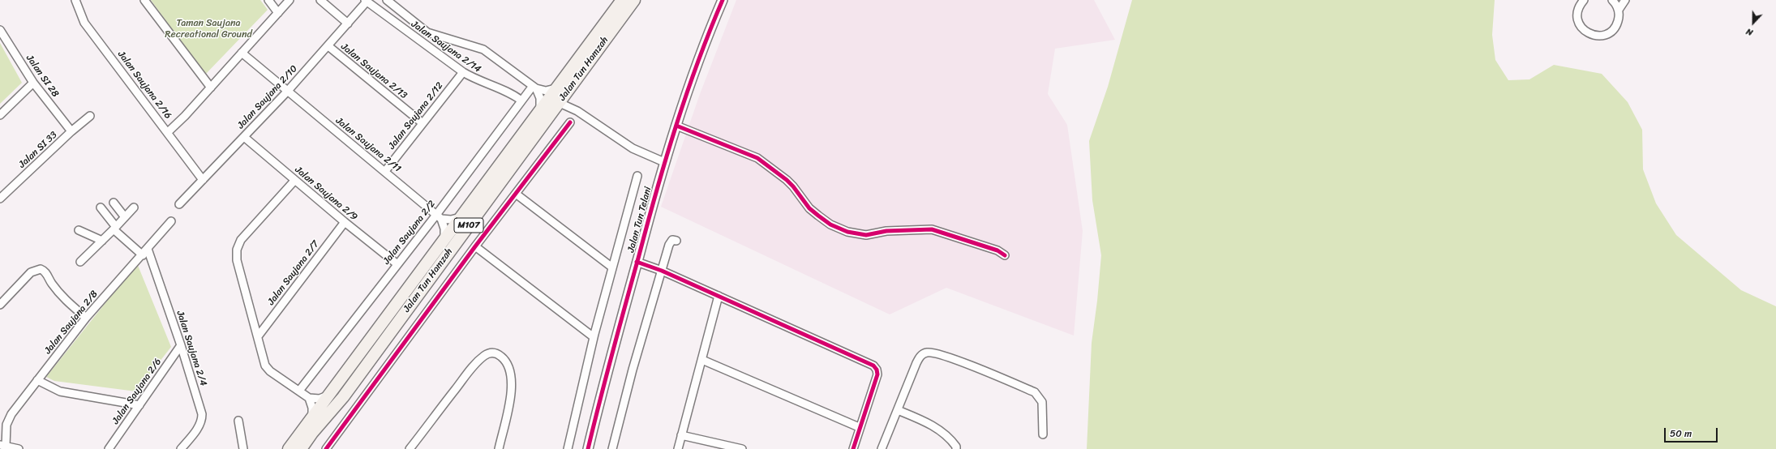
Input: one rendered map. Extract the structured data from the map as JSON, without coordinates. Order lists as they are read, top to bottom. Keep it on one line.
{"streets":{"main road":["Jalan Tun Hamzah","M107"],"street":["Jalan Saujana 2/14","Jalan Saujana 2/13","Jalan SI 28","Jalan Saujana 2/16","Jalan Saujana 2/10","Jalan Saujana 2/12","Jalan Saujana 2/11","Jalan SI 33","Jalan Saujana 2/9","Jalan Tun Telani","Jalan Saujana 2/2","Jalan Saujana 2/7","Jalan Saujana 2/8","Jalan Saujana 2/4","Jalan Saujana 2/6"]},"crossings":[["Jalan Saujana 2/14","Jalan Saujana 2/10"],["Jalan Saujana 2/14","Jalan Saujana 2/12"],["Jalan Saujana 2/14","Jalan Saujana 2/2"],["Jalan Saujana 2/13","Jalan Saujana 2/10"],["Jalan Saujana 2/13","Jalan Saujana 2/12"],["Jalan SI 28","Jalan SI 33"],["Jalan Saujana 2/16","Jalan Saujana 2/10"],["Jalan Saujana 2/10","Jalan Saujana 2/11"],["Jalan Saujana 2/10","Jalan Saujana 2/9"],["Jalan Saujana 2/12","Jalan Saujana 2/11"],["Jalan Saujana 2/11","Jalan Saujana 2/2"],["Jalan Saujana 2/9","Jalan Saujana 2/2"],["Jalan Saujana 2/9","Jalan Saujana 2/7"],["Jalan Saujana 2/8","Jalan Saujana 2/4"],["Jalan Saujana 2/4","Jalan Saujana 2/6"]],"parks":["Taman Saujana Recreational Ground"],"scale_bar":"50 m","north":"bottom"}
